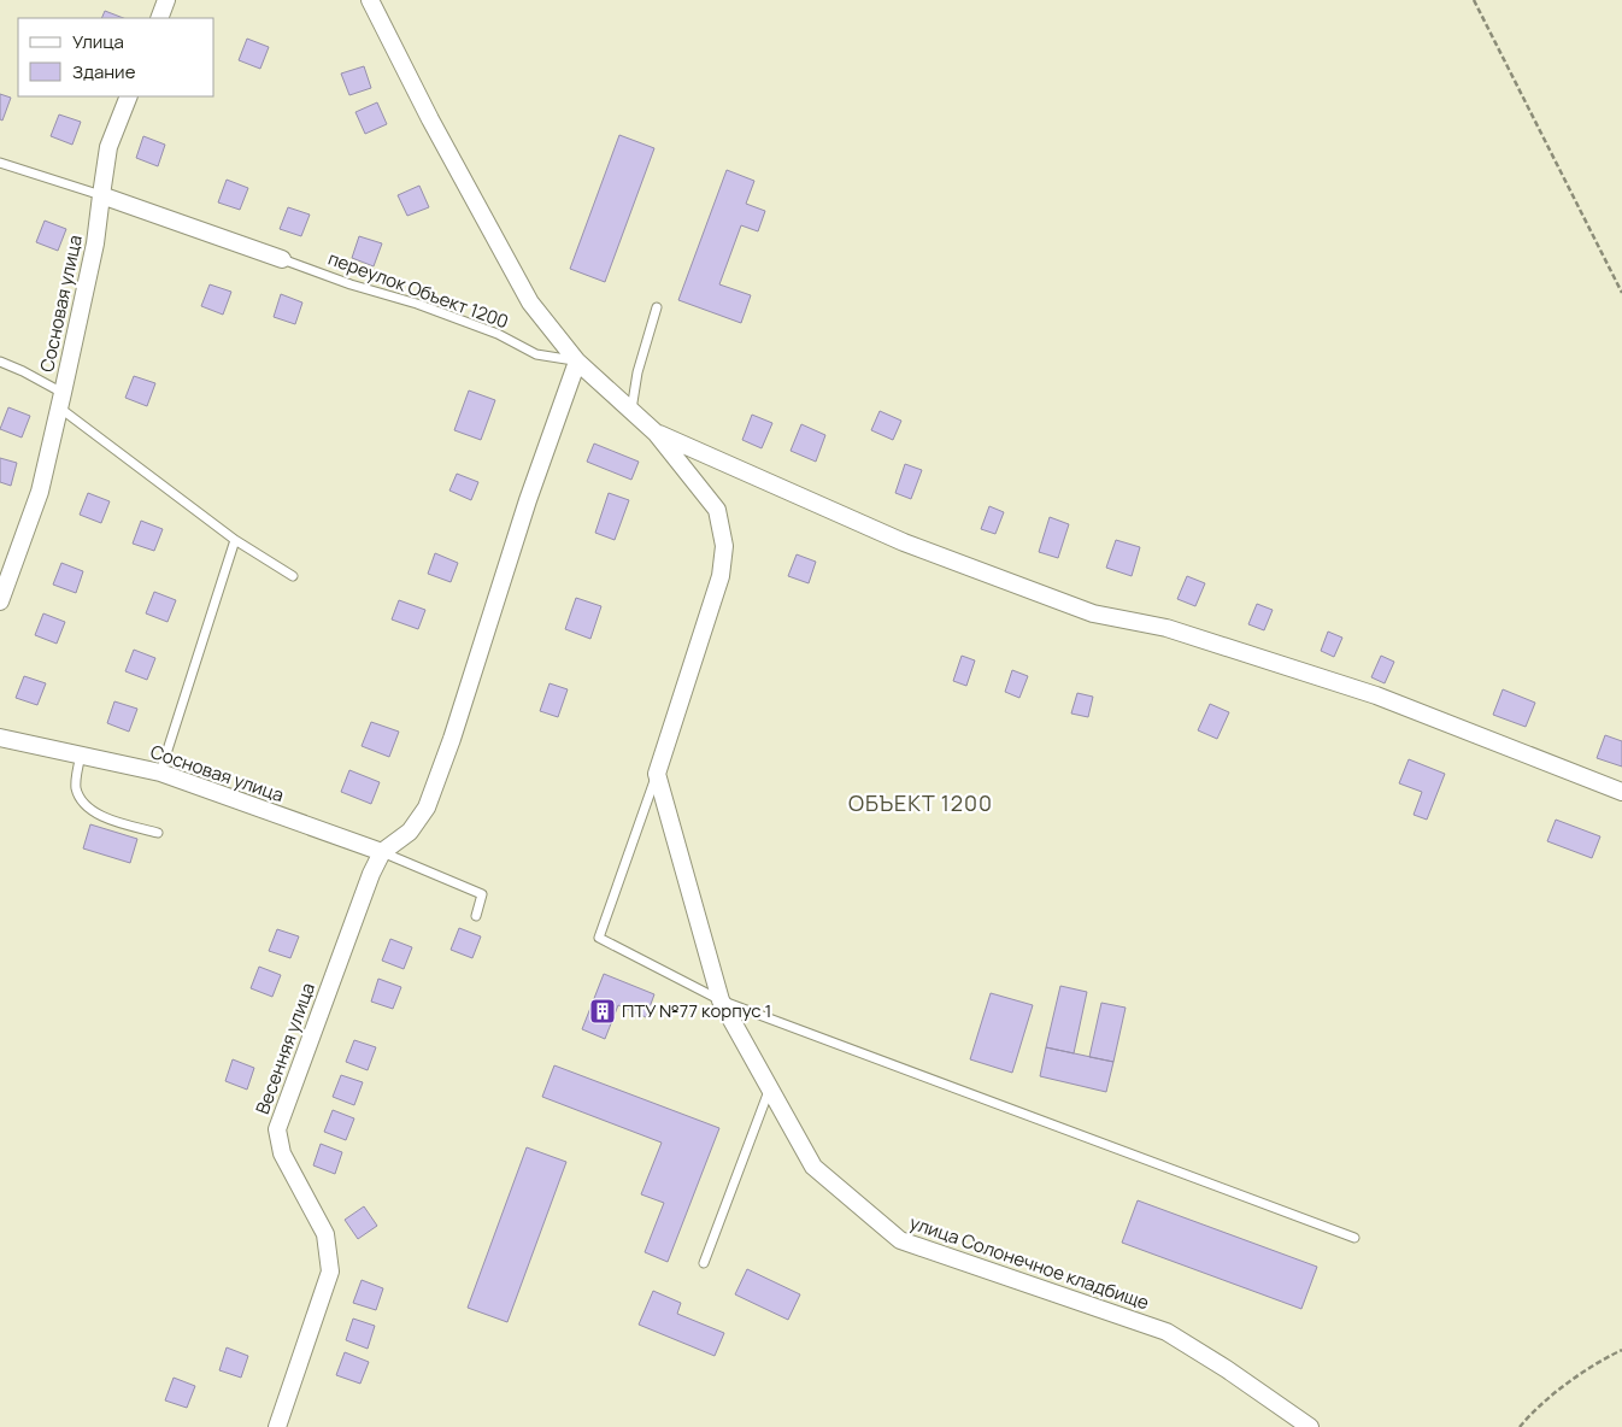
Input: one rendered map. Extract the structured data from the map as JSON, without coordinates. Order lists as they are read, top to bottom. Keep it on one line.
{"streets":{"street":["Сосновая улица","Весенняя улица","улица Солонечное кладбище"],"lane":["переулок Объект 1200"]},"crossings":[["Сосновая улица","Весенняя улица"]],"districts":["ОБЪЕКТ 1200"],"places":{"building":["ПТУ №77 корпус 1"]},"legend":["Улица","Здание"]}
